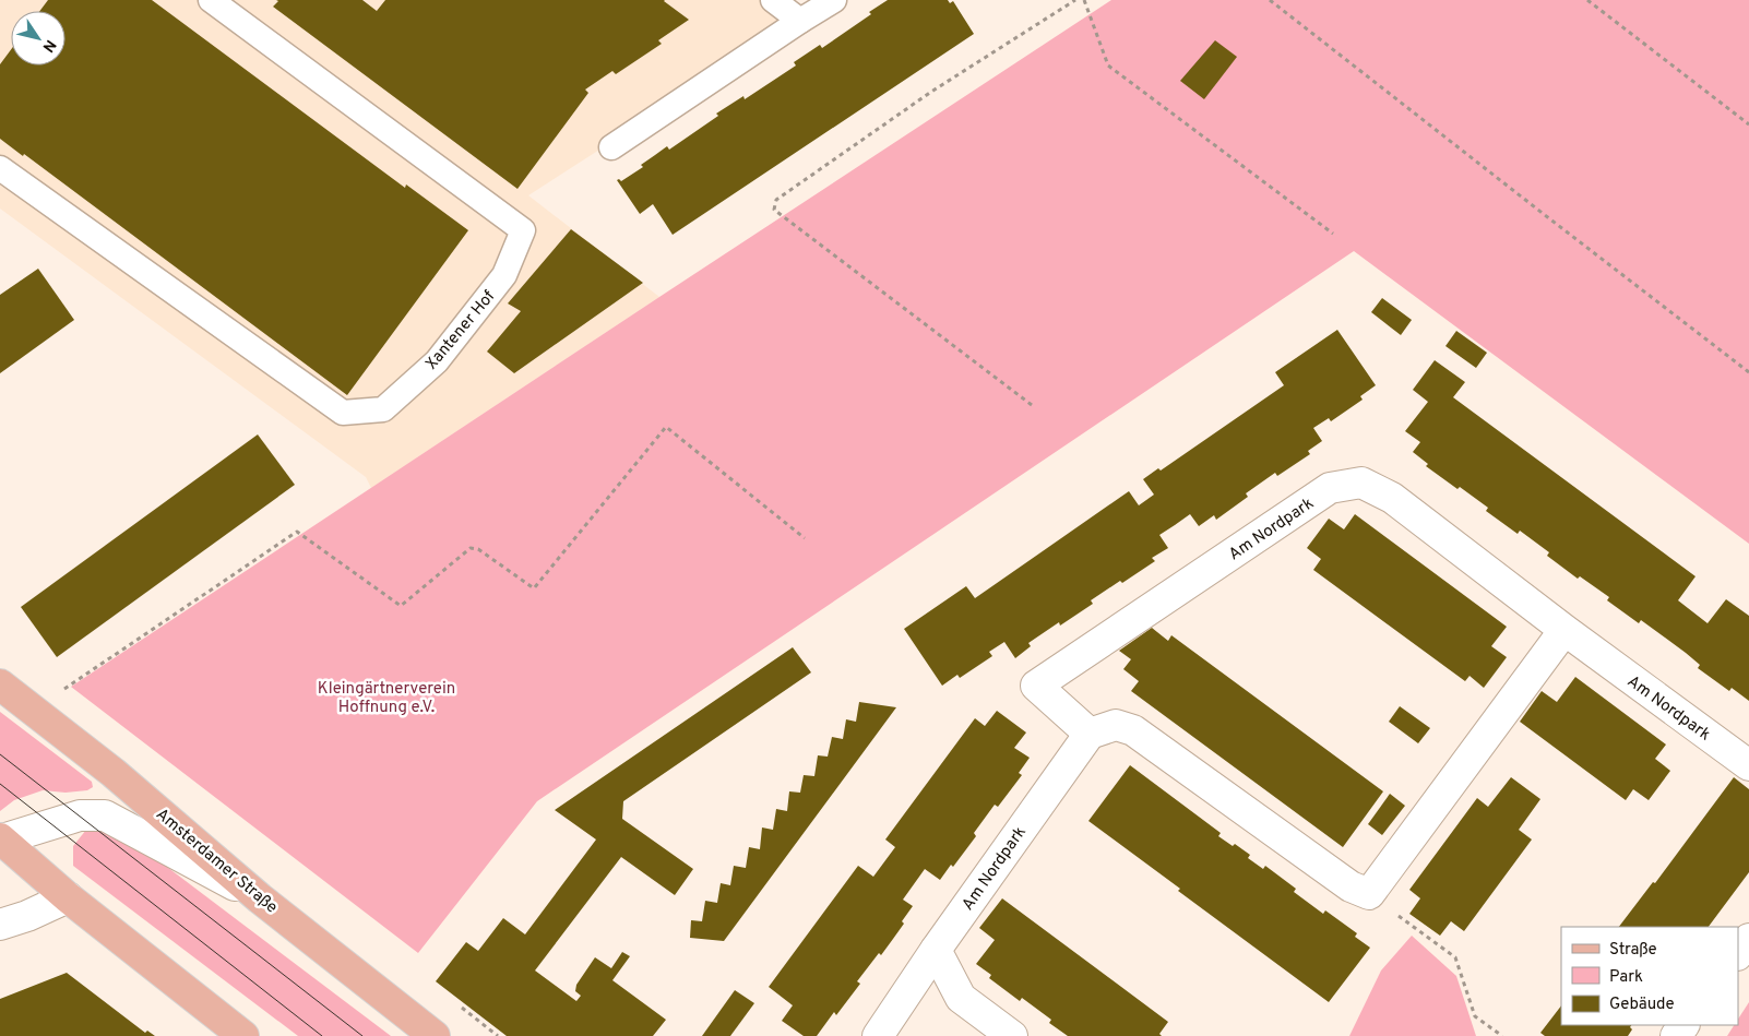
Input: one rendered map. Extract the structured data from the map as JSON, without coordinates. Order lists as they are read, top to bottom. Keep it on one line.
{"streets":{"main road":["Amsterdamer Straße"],"street":["Am Nordpark"],"lane":["Xantener Hof"]},"parks":["Kleingärtnerverein Hoffnung e.V."],"legend":["Straße","Park","Gebäude"],"north":"bottom right"}
